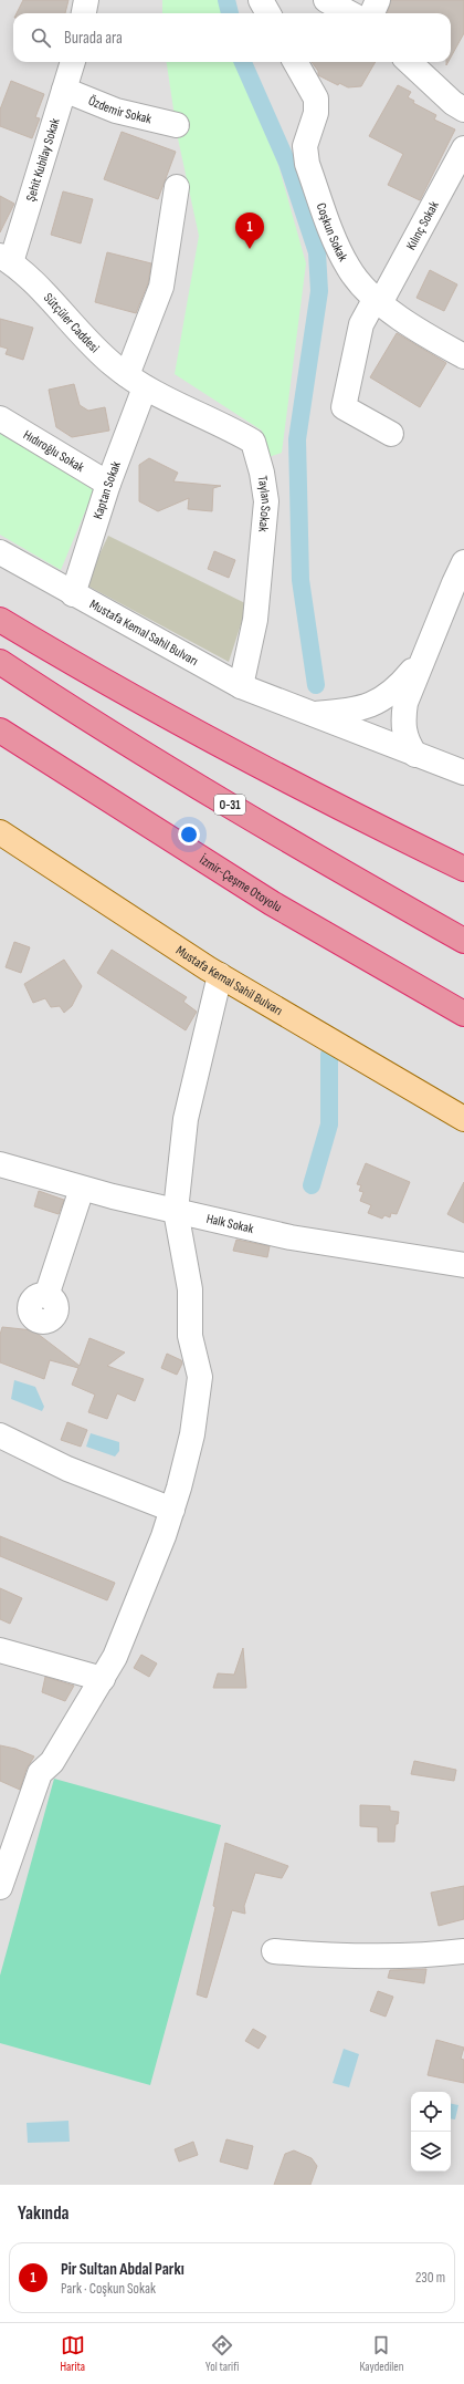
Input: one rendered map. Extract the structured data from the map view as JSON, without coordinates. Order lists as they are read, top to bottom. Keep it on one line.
{"streets":{"highway":["O-31","İzmir-Çeşme Otoyolu"],"main road":["Mustafa Kemal Sahil Bulvarı"],"street":["Özdemir Sokak","Şehit Kubilay Sokak","Kılınç Sokak","Coşkun Sokak","Sütçüler Caddesi","Hıdıroğlu Sokak","Kaptan Sokak","Taylan Sokak","Halk Sokak"]},"crossings":[["Özdemir Sokak","Şehit Kubilay Sokak"],["Şehit Kubilay Sokak","Sütçüler Caddesi"],["Kılınç Sokak","Coşkun Sokak"],["Sütçüler Caddesi","Kaptan Sokak"],["Sütçüler Caddesi","Taylan Sokak"],["Hıdıroğlu Sokak","Kaptan Sokak"],["Kaptan Sokak","Taylan Sokak"],["Kaptan Sokak","Mustafa Kemal Sahil Bulvarı"],["Taylan Sokak","Mustafa Kemal Sahil Bulvarı"]],"page":{"search":"Burada ara","pins":"1","heading":"Yakında","list":[{"mark":"1","name":"Pir Sultan Abdal Parkı","note":"Park · Coşkun Sokak","value":"230 m"}],"nav":["Harita","Yol tarifi","Kaydedilen"]}}
